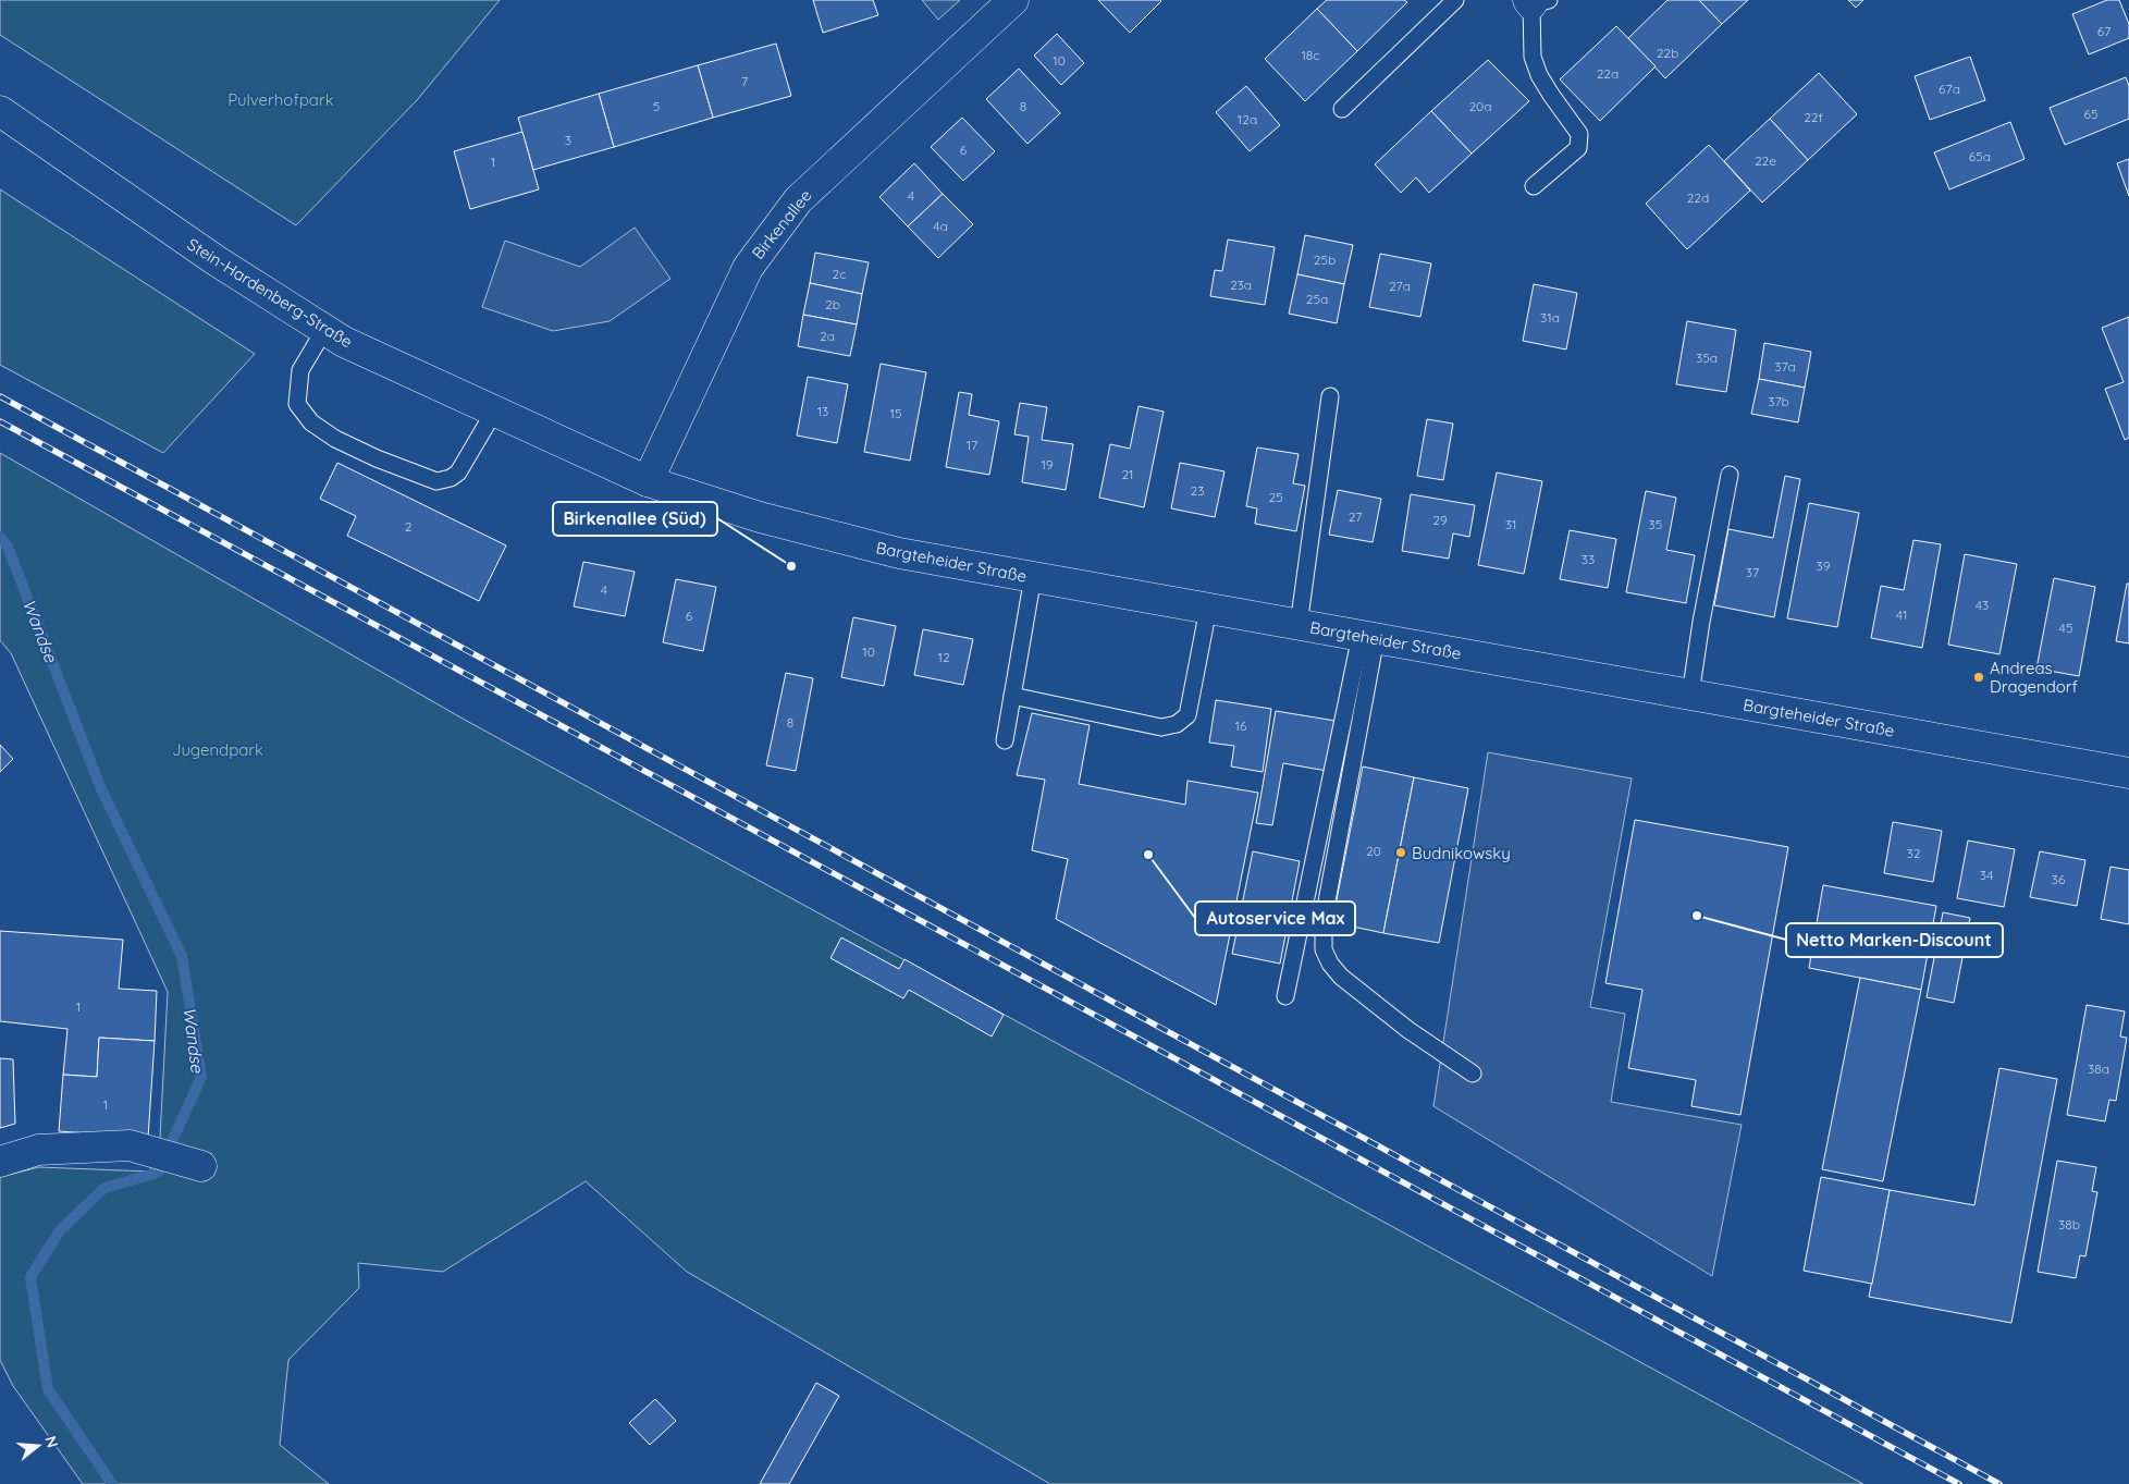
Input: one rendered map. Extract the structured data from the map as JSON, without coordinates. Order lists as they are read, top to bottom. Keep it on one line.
{"streets":{"main road":["Birkenallee","Stein-Hardenberg-Straße","Bargteheider Straße"]},"crossings":[["Birkenallee","Stein-Hardenberg-Straße"],["Birkenallee","Bargteheider Straße"],["Stein-Hardenberg-Straße","Bargteheider Straße"]],"water":["Wandse"],"parks":["Pulverhofpark","Jugendpark"],"places":["Birkenallee (Süd)","Andreas Dragendorf","Budnikowsky","Autoservice Max","Netto Marken-Discount"],"house_numbers":["67","22b","18c","10","22a","7","67a","5","8","20a","65","22f","12a","3","6","65a","22e","1","4","22d","4a","25b","2c","23a","27a","25a","2b","31a","2a","35a","37a","37b","13","15","17","19","21","23","25","27","29","31","35","2","33","39","37","4","43","41","6","45","10","12","8","16","20","32","34","36","1","38a","1","38b"],"north":"right"}
